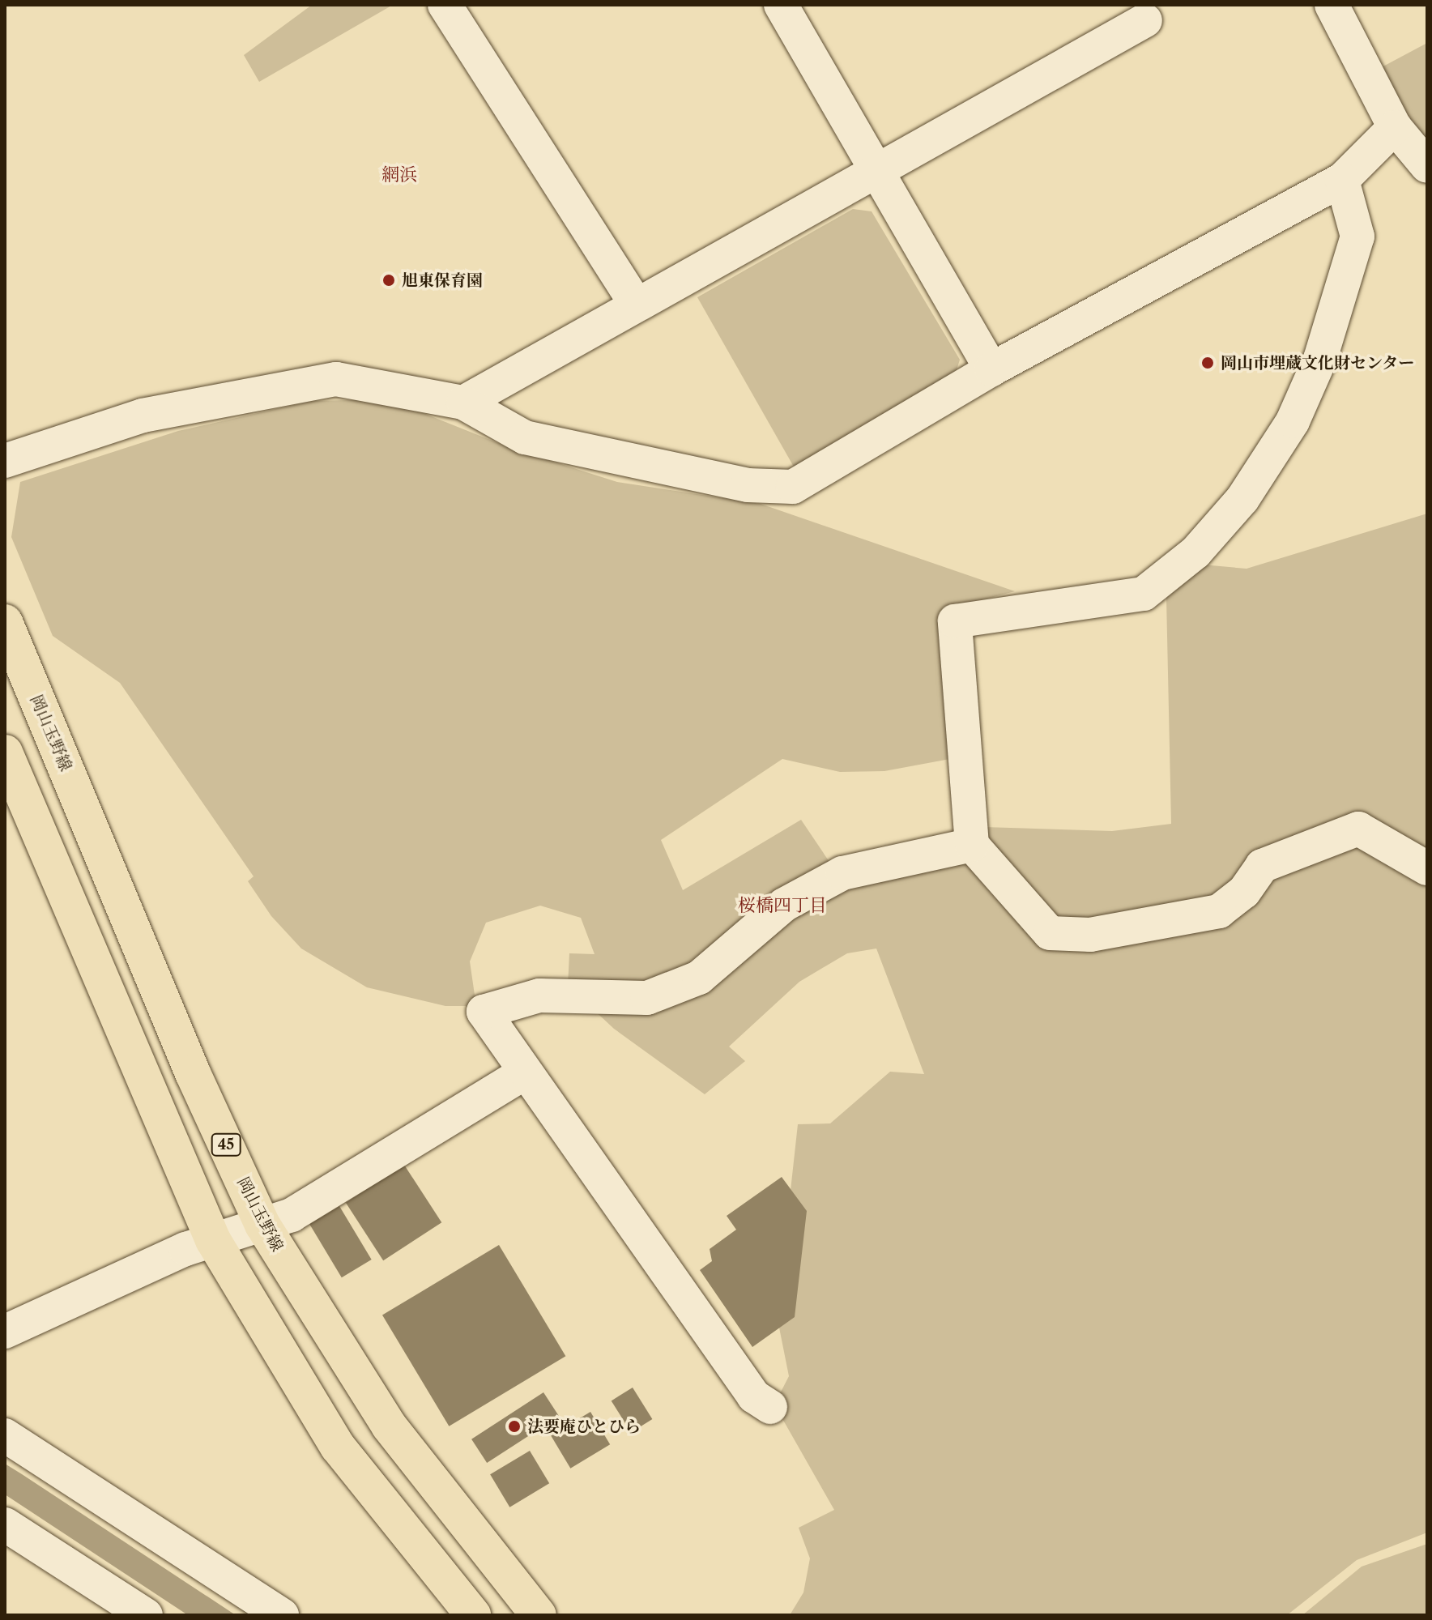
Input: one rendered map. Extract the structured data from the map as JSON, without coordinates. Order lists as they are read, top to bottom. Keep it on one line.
{"streets":{"main road":["岡山玉野線","45"]},"districts":["網浜","桜橋四丁目"],"places":["旭東保育園","岡山市埋蔵文化財センター","法要庵ひとひら"]}
